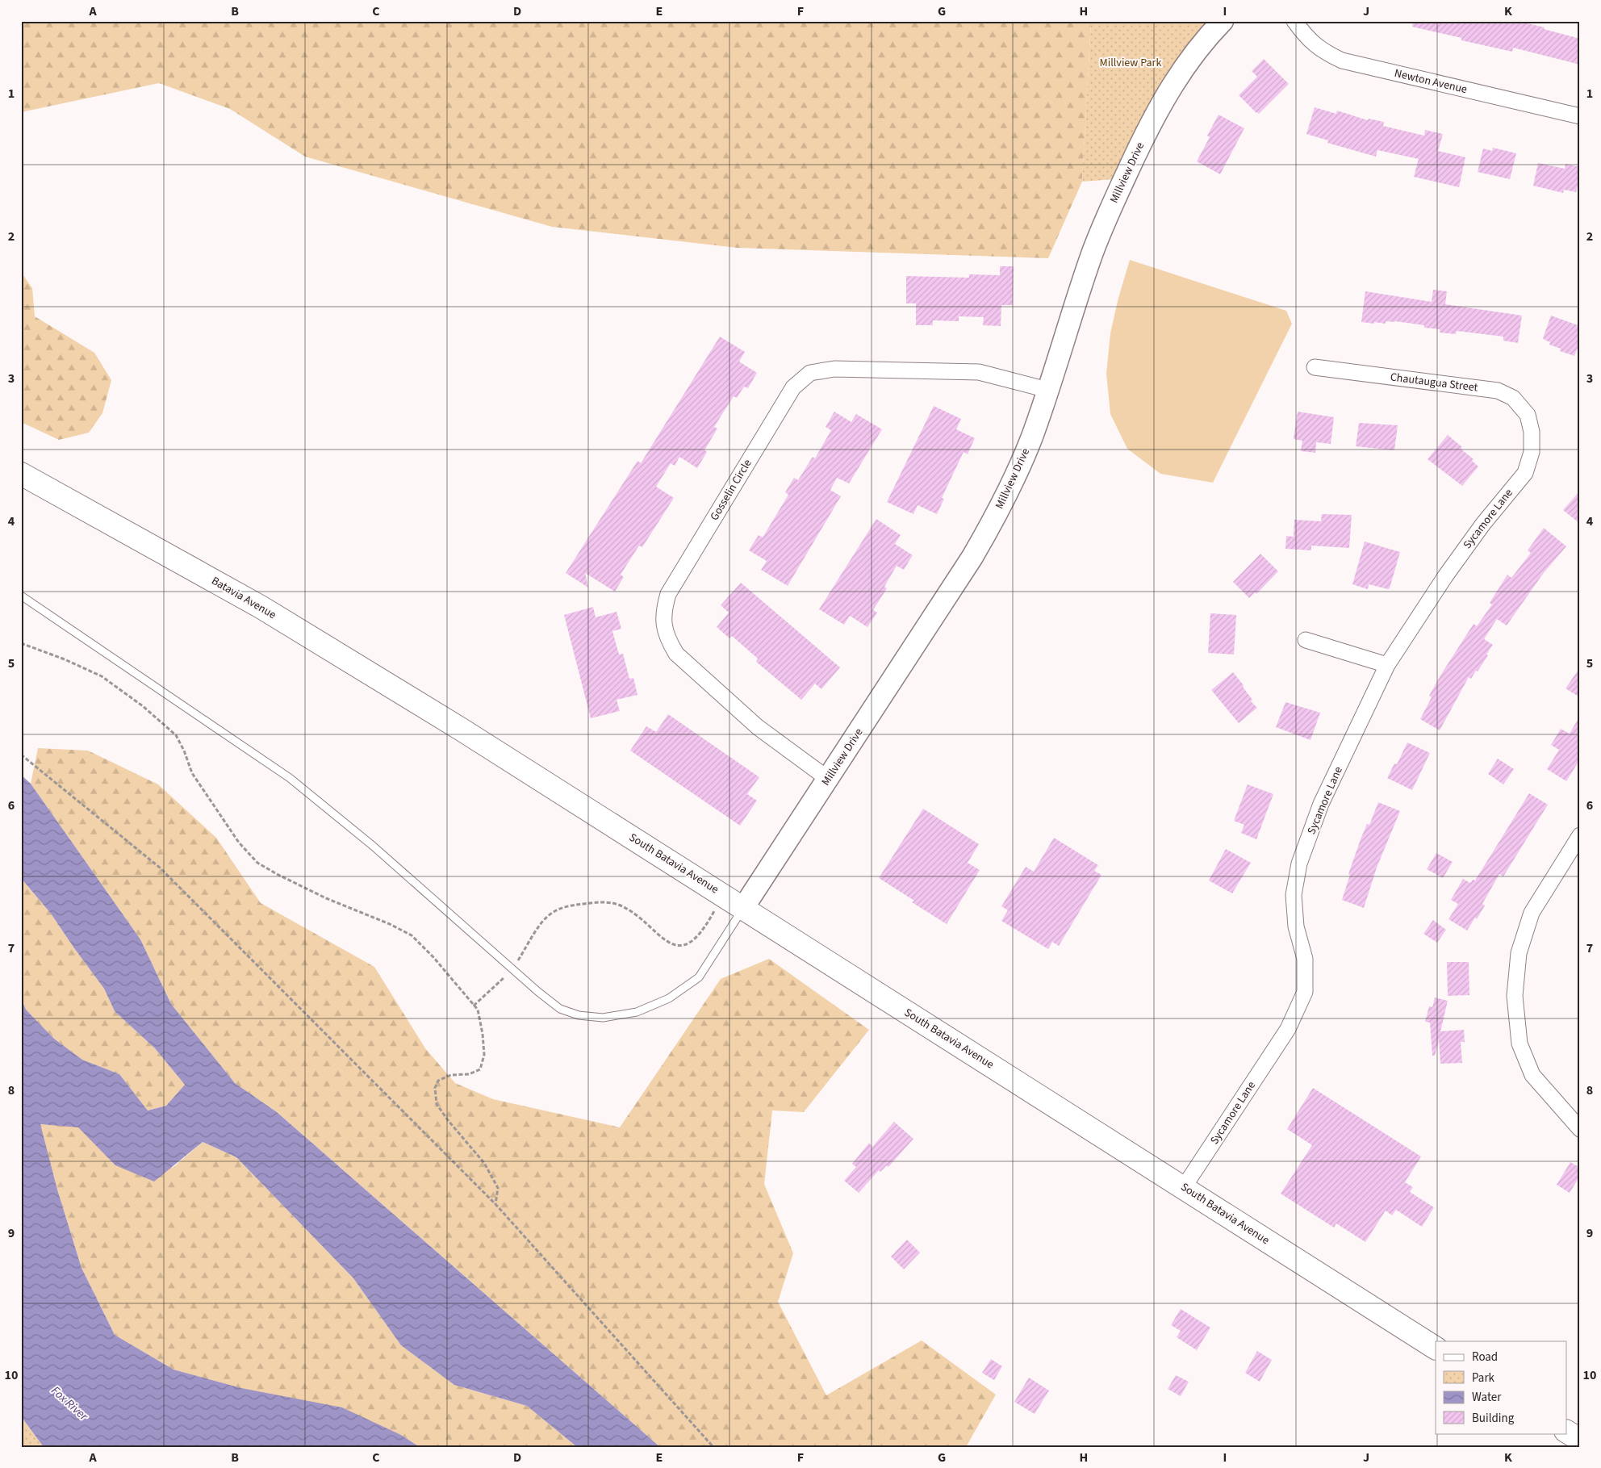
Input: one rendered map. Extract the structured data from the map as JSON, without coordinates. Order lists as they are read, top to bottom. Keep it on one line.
{"streets":{"main road":["Batavia Avenue","South Batavia Avenue"],"street":["Newton Avenue","Millview Drive","Chautaugua Street","Gosselin Circle","Sycamore Lane"]},"crossings":[["Millview Drive","Gosselin Circle"],["Millview Drive","South Batavia Avenue"],["Chautaugua Street","Sycamore Lane"],["Sycamore Lane","South Batavia Avenue"],["Batavia Avenue","South Batavia Avenue"]],"water":["Fox River"],"parks":["Millview Park"],"legend":["Road","Park","Water","Building"],"grid":{"columns":["A","B","C","D","E","F","G","H","I","J","K"],"rows":["1","2","3","4","5","6","7","8","9","10"]}}
